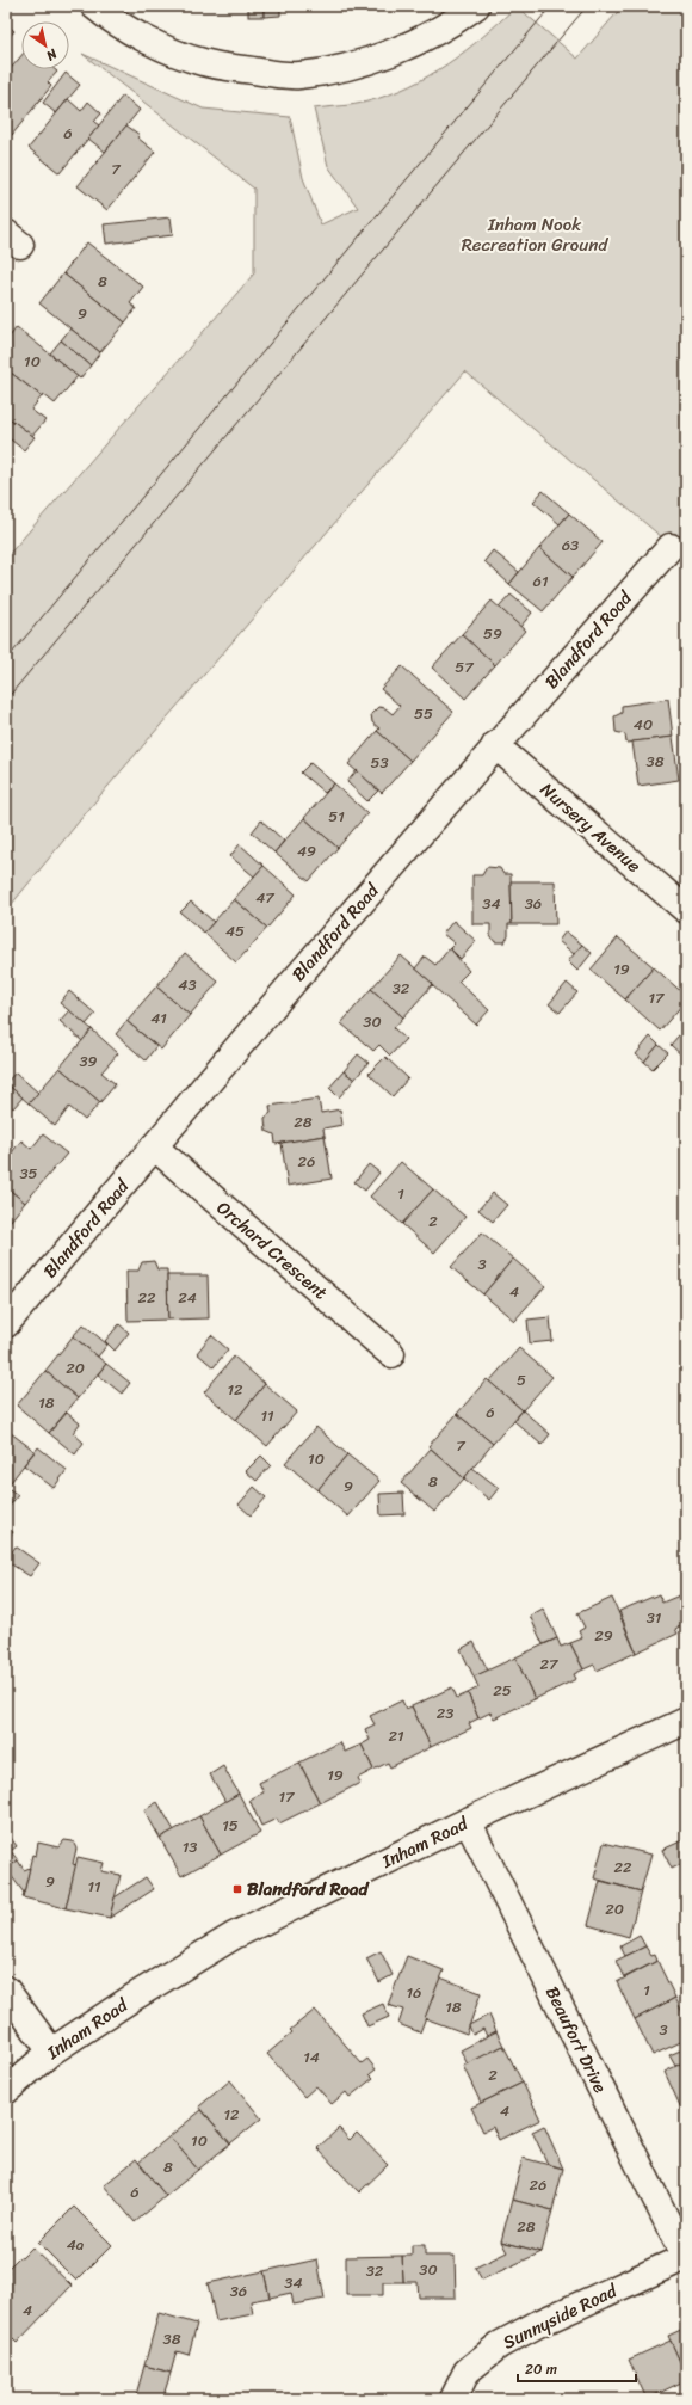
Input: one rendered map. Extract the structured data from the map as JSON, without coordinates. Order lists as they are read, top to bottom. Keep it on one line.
{"streets":{"street":["Blandford Road","Nursery Avenue","Orchard Crescent","Inham Road","Beaufort Drive","Sunnyside Road"]},"crossings":[["Blandford Road","Nursery Avenue"],["Blandford Road","Orchard Crescent"],["Inham Road","Beaufort Drive"],["Beaufort Drive","Sunnyside Road"]],"parks":["Inham Nook Recreation Ground"],"places":{"transit":["Blandford Road"]},"house_numbers":["6","7","8","9","10","63","61","59","57","55","40","38","53","51","49","47","34","36","45","19","43","32","17","41","30","39","28","26","35","1","2","3","4","22","24","20","5","12","18","6","11","7","10","8","9","31","29","27","25","23","21","19","17","15","13","22","9","11","20","1","16","18","3","14","2","4","12","10","8","26","6","28","4a","30","32","34","36","4","38"],"scale_bar":"20 m","north":"bottom right"}
